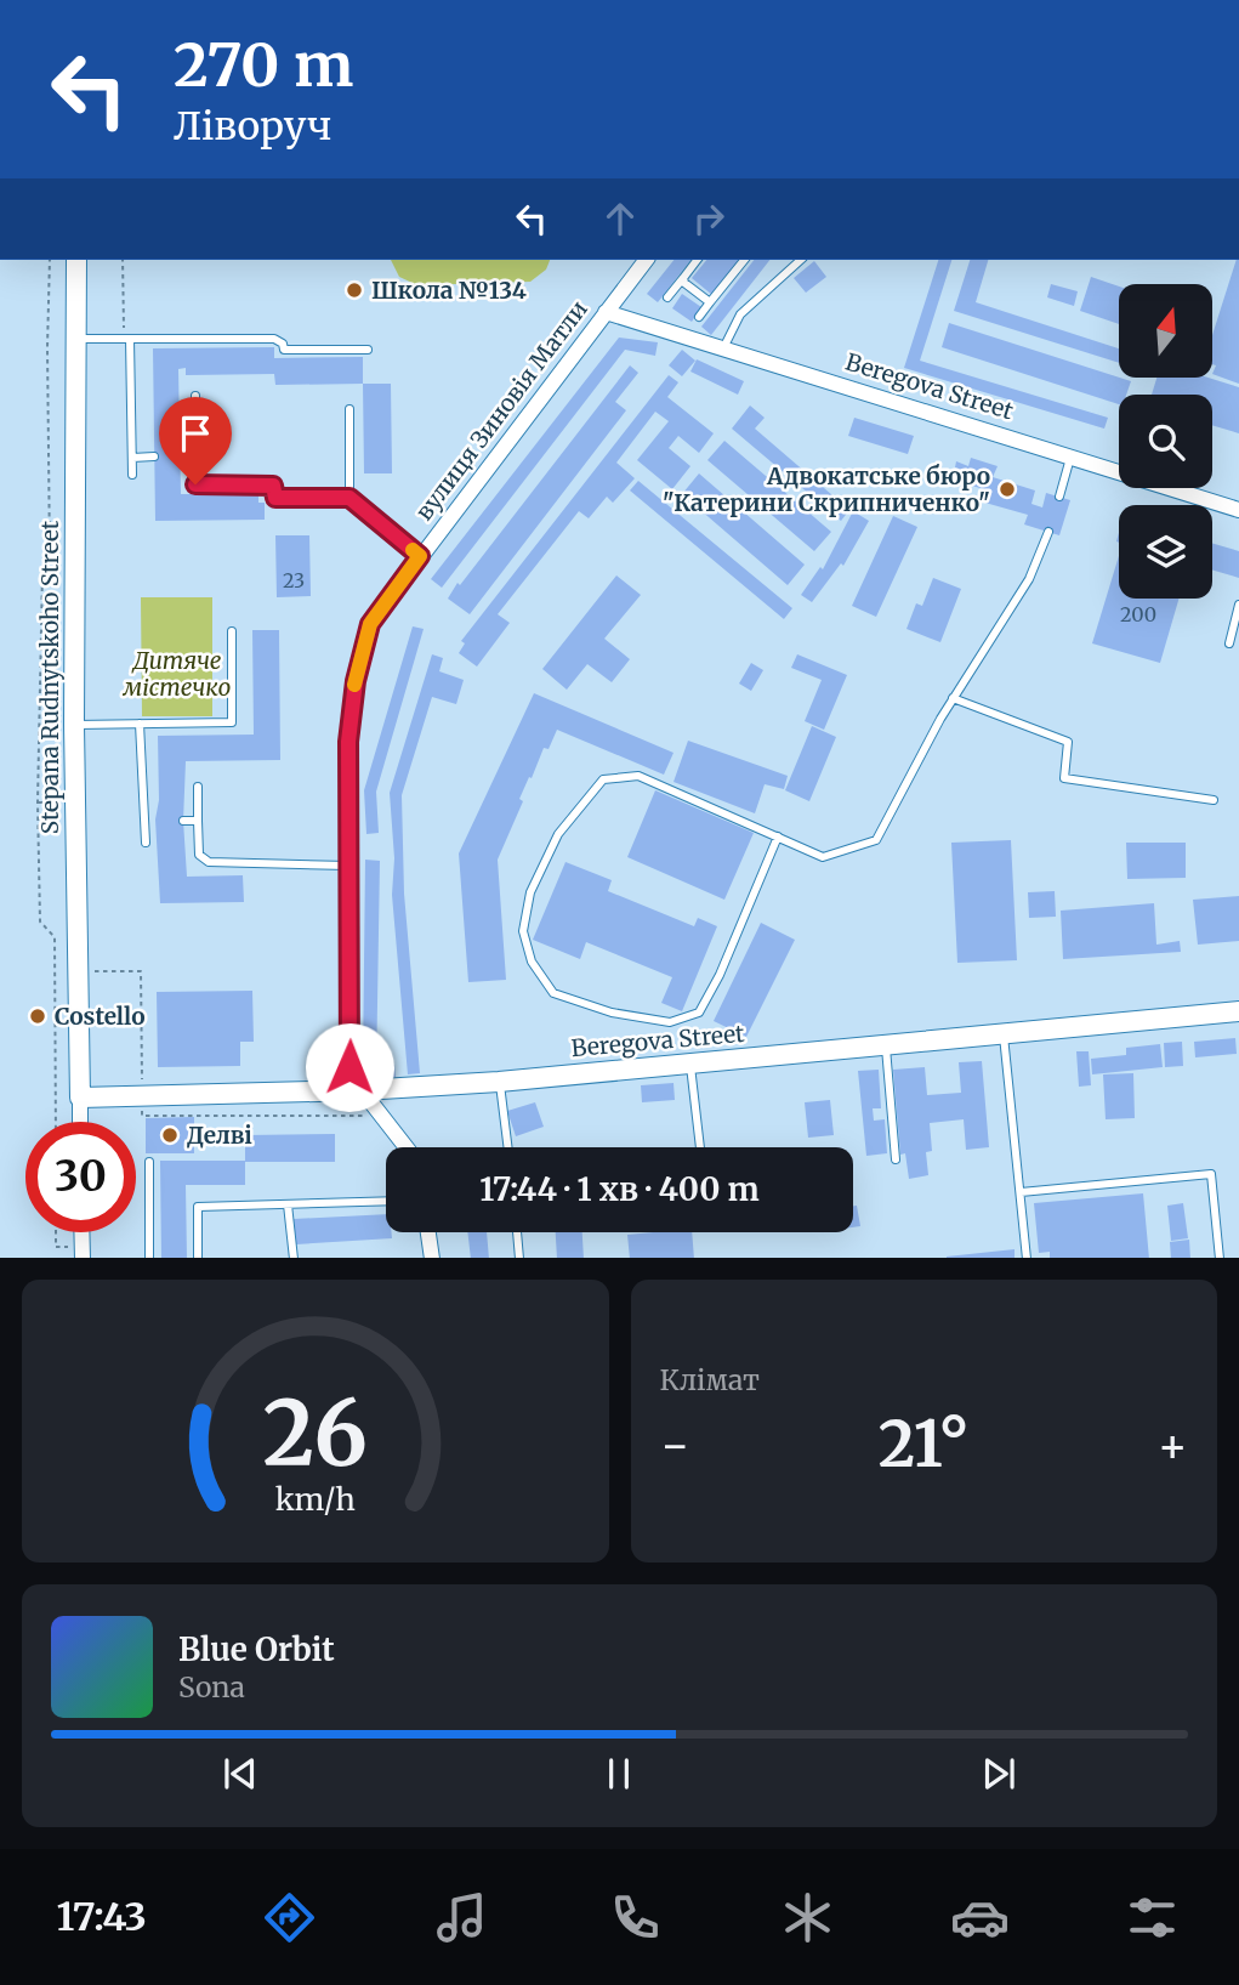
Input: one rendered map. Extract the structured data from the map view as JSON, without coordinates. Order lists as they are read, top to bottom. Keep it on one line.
{"streets":{"street":["Beregova Street","вулиця Зиновія Матли","Stepana Rudnytskoho Street"]},"crossings":[["Beregova Street","вулиця Зиновія Матли"],["Beregova Street","Stepana Rudnytskoho Street"]],"parks":["Дитяче містечко"],"places":["Школа №134","Адвокатське бюро \"Катерини Скрипниченко\"","Costello","Делві"],"house_numbers":["23","200"],"north":"top","page":{"turn":["270 m","Ліворуч"],"limit":"30","trip":"17:44 · 1 хв · 400 m","tile":"Клімат","heat":["−","21°","+"],"song":["Blue Orbit","Sona"],"tabs":"17:43","gauge":["26","km/h"]}}
